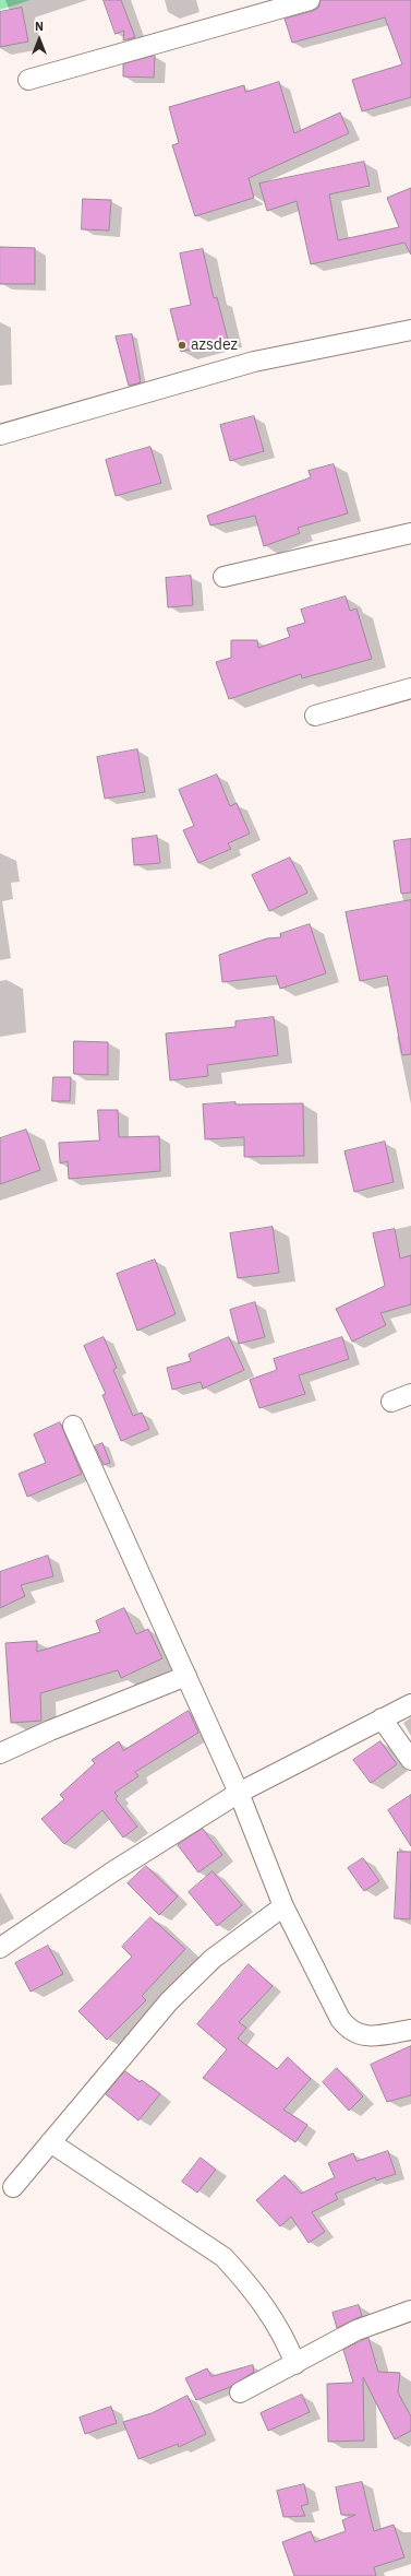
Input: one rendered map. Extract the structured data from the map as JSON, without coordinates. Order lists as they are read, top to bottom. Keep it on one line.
{"places":["azsdez"],"north":"top"}
